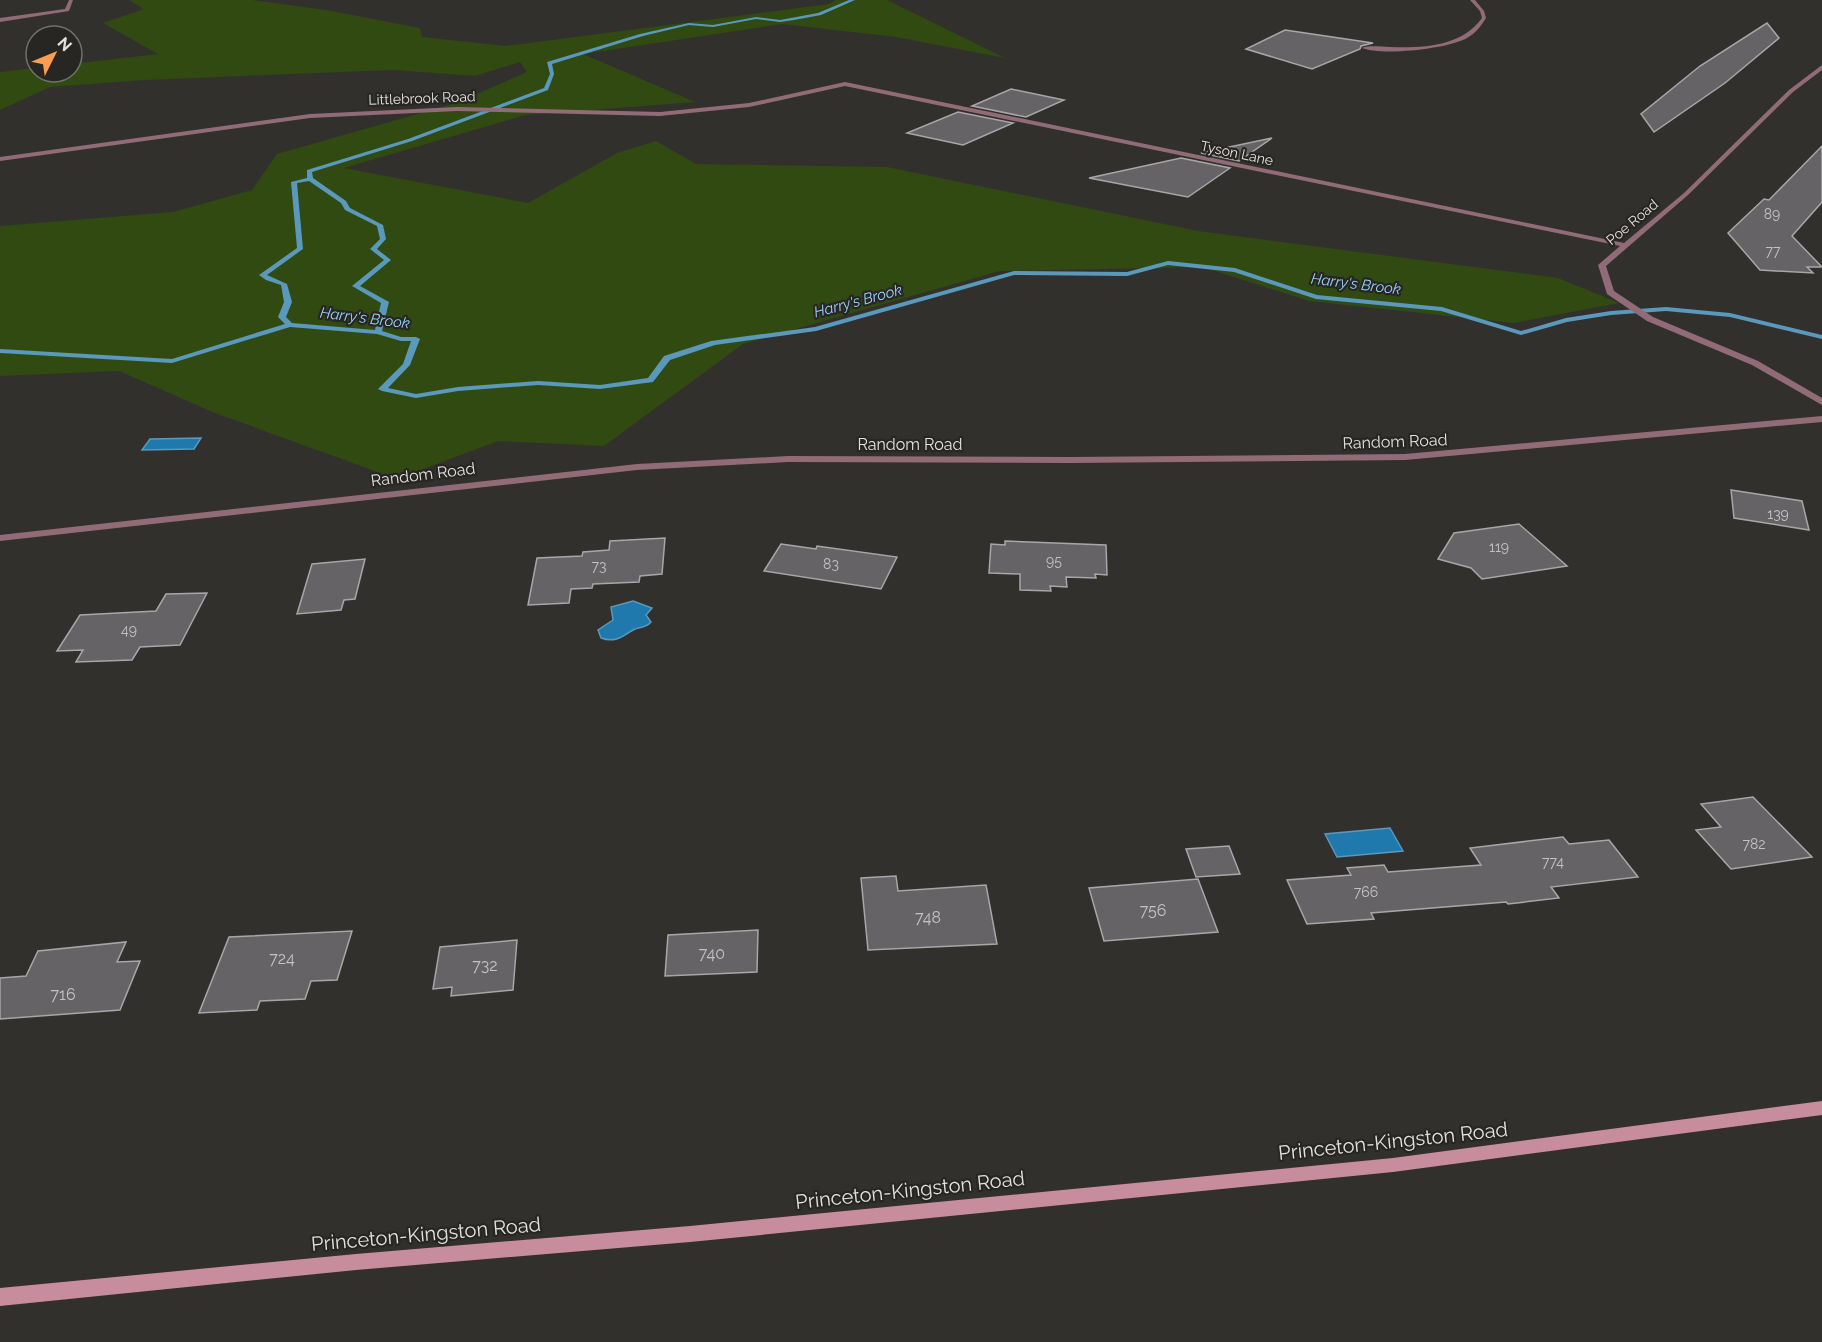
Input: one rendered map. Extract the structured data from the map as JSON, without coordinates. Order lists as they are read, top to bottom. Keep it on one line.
{"streets":{"main road":["Princeton-Kingston Road"],"street":["Littlebrook Road","Tyson Lane","Poe Road","Random Road"]},"crossings":[["Littlebrook Road","Tyson Lane"],["Tyson Lane","Poe Road"]],"water":["Harry's Brook"],"house_numbers":["89","77","139","119","95","83","73","49","782","774","766","756","748","740","724","732","716"],"north":"top right"}
